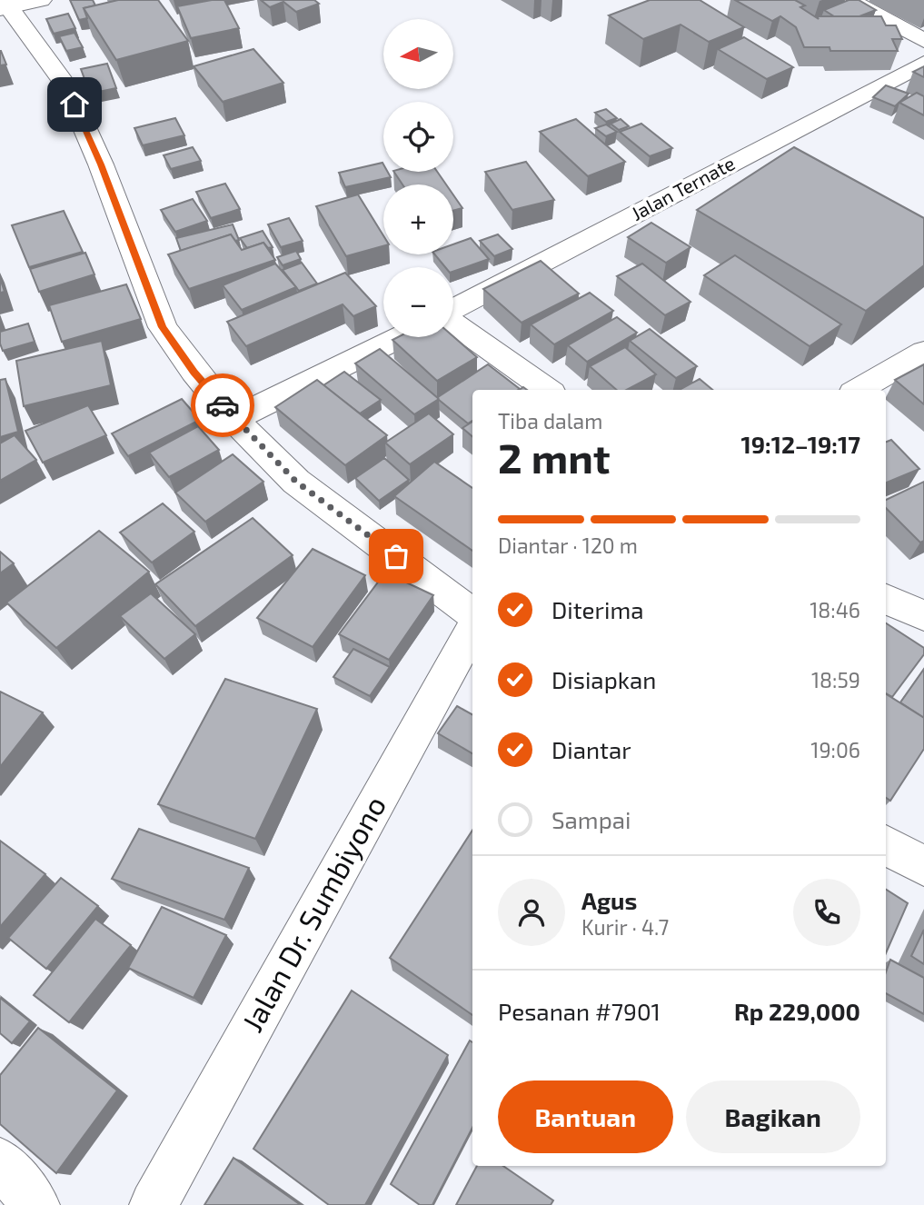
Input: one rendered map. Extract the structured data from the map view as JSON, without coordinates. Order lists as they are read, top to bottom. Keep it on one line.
{"streets":{"street":["Jalan Ternate","Jalan Dr. Sumbiyono"]},"north":"left","page":{"map_buttons":["+","−"],"heading":["2 mnt","Tiba dalam","19:12–19:17"],"panel":["Agus","Kurir · 4.7","Pesanan #7901","Rp 229,000"],"bar":"Diantar · 120 m","list":[["Diterima","18:46"],["Disiapkan","18:59"],["Diantar","19:06"],"Sampai"],"buttons":["Bantuan","Bagikan"]}}
